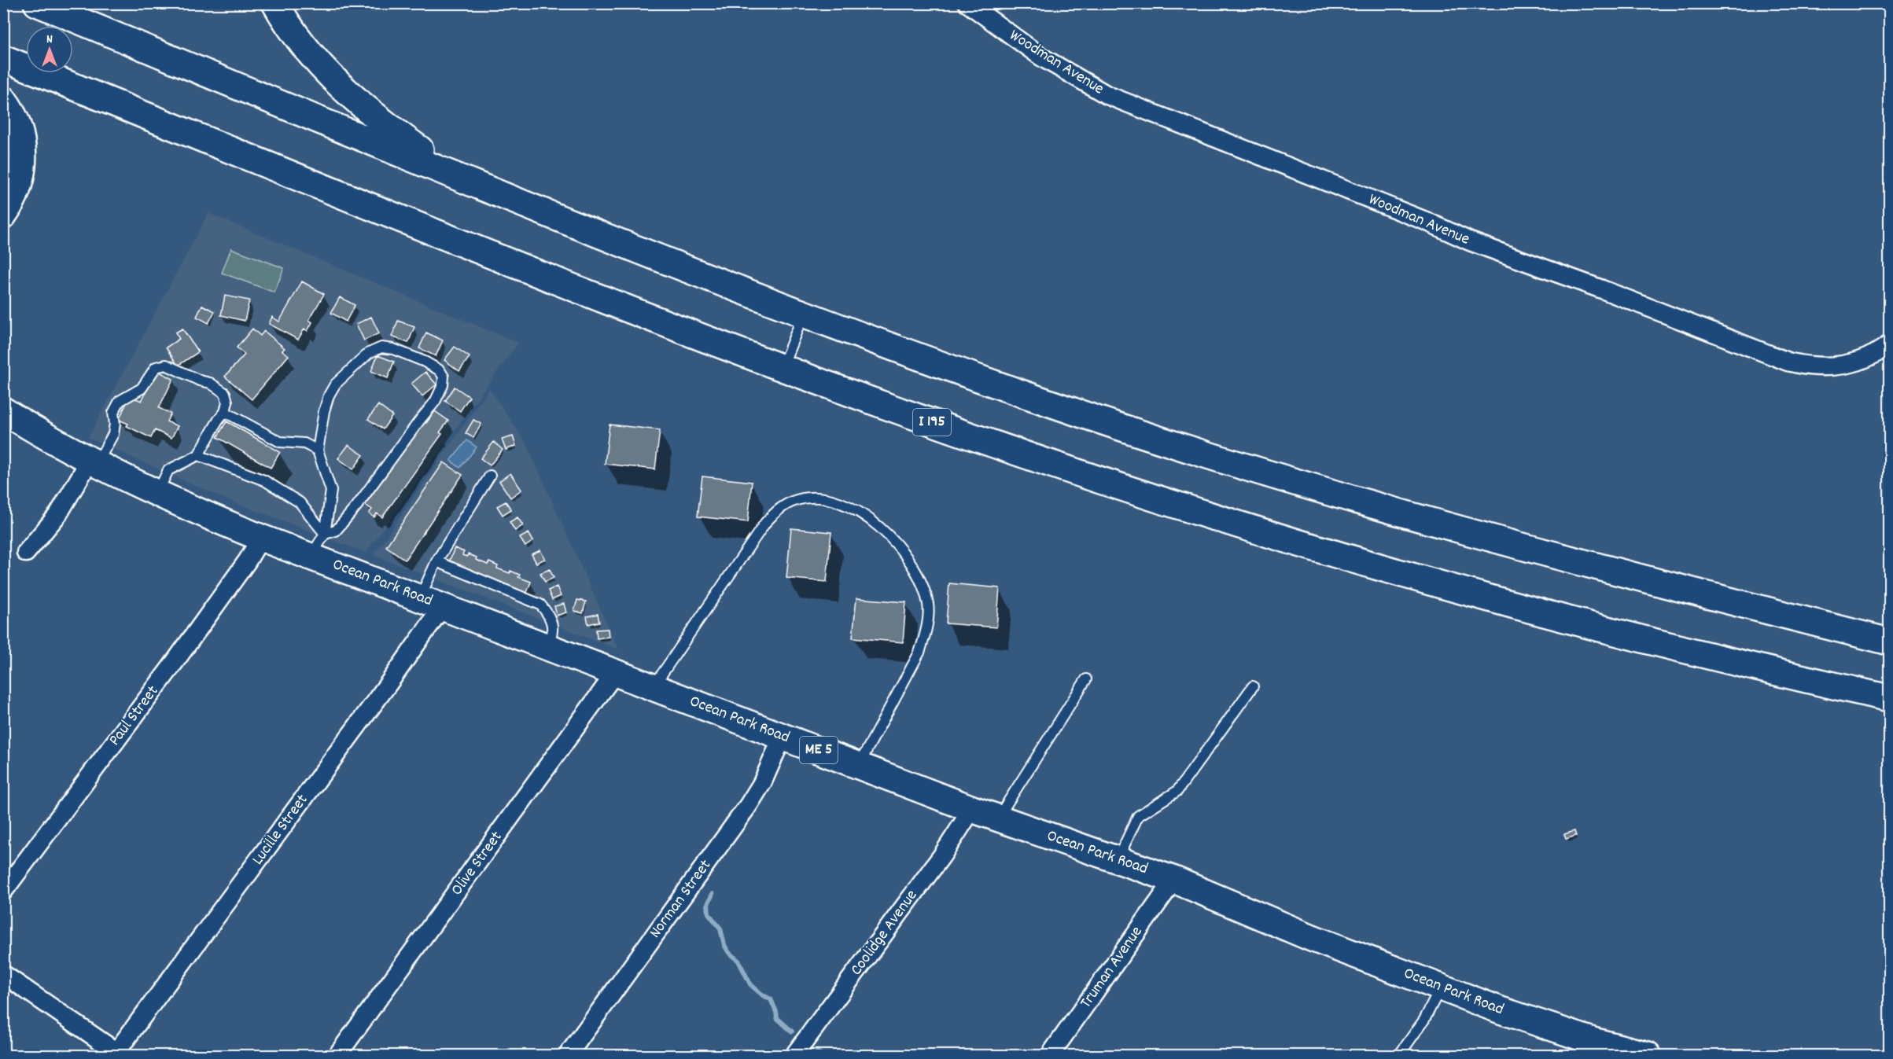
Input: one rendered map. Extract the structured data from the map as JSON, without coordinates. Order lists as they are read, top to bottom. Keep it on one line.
{"streets":{"main road":["I 195","Ocean Park Road","ME 5"],"street":["Woodman Avenue","Paul Street","Lucille Street","Olive Street","Norman Street","Coolidge Avenue","Truman Avenue"]},"crossings":[["Ocean Park Road","Paul Street"],["Ocean Park Road","Lucille Street"],["Ocean Park Road","Olive Street"],["Ocean Park Road","Norman Street"],["Ocean Park Road","Coolidge Avenue"],["Ocean Park Road","Truman Avenue"]],"north":"top"}
